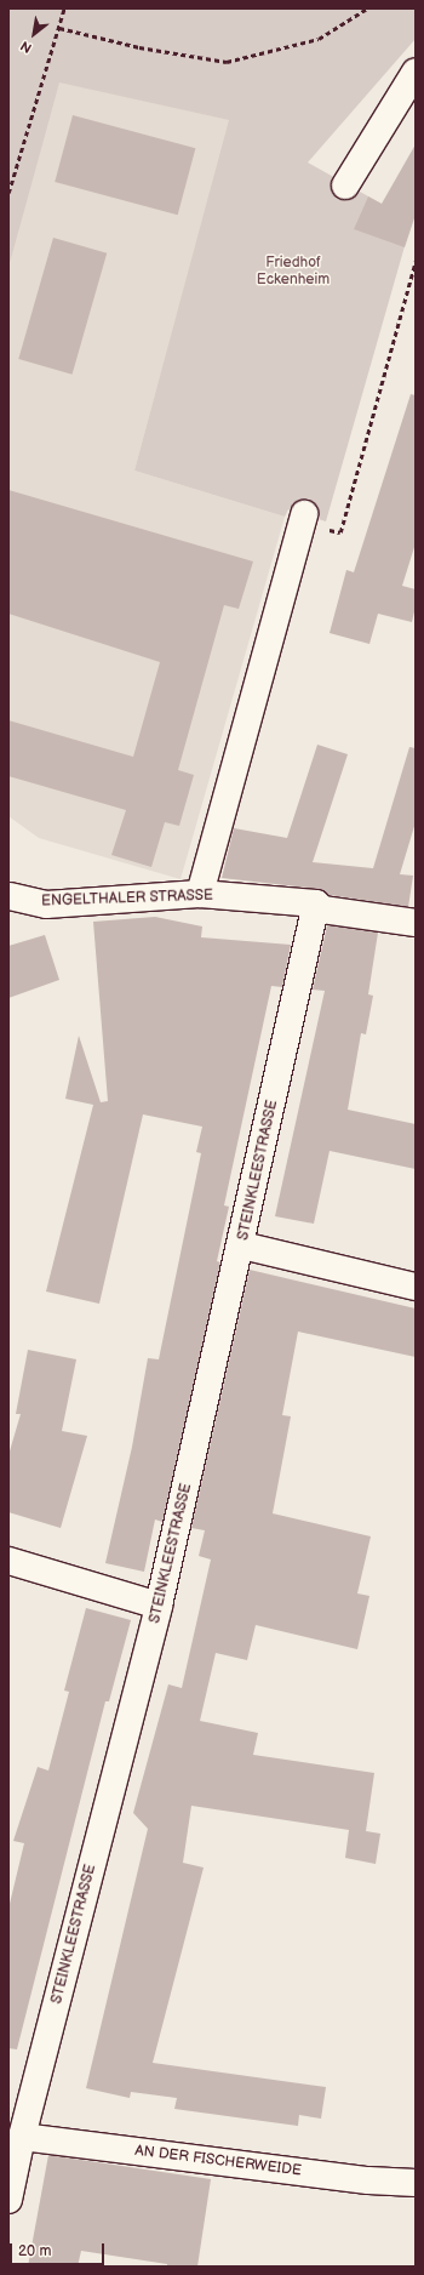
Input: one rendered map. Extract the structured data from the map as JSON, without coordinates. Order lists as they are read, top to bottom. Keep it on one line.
{"streets":{"street":["ENGELTHALER STRASSE","STEINKLEESTRASSE","AN DER FISCHERWEIDE"]},"crossings":[["ENGELTHALER STRASSE","STEINKLEESTRASSE"],["STEINKLEESTRASSE","AN DER FISCHERWEIDE"]],"parks":["Friedhof Eckenheim"],"scale_bar":"20 m","north":"bottom left"}
